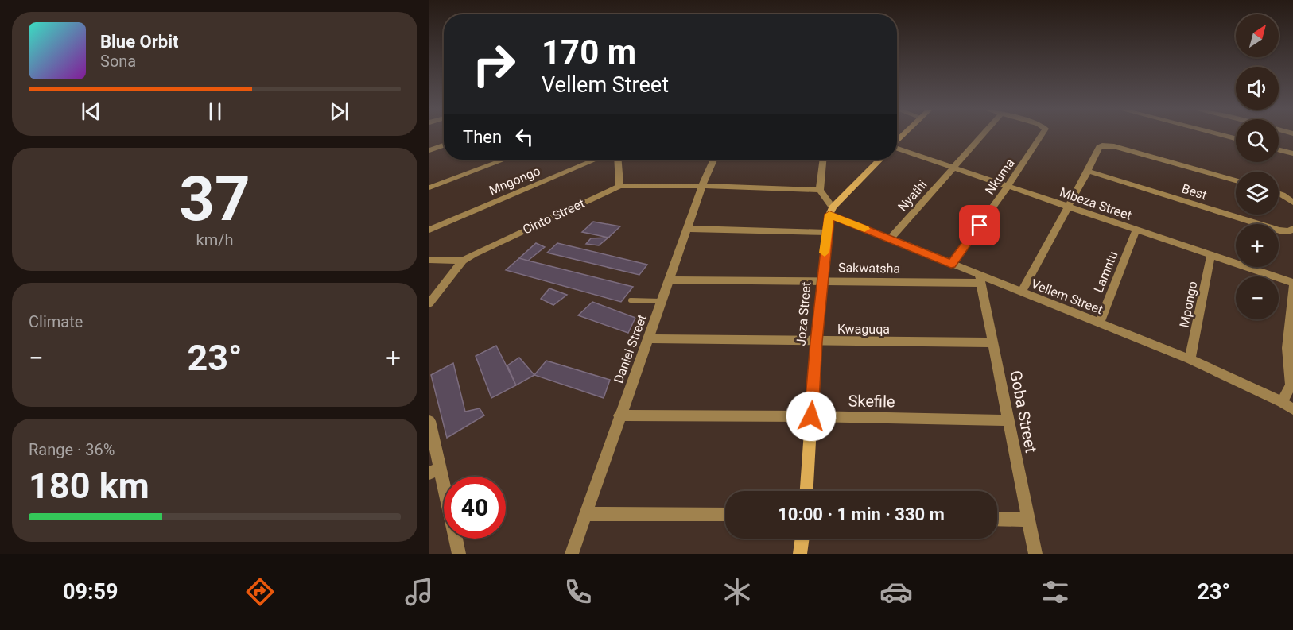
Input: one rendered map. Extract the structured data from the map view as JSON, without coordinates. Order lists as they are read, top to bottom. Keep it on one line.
{"streets":{"street":["Nkuma","Mngongo","Best","Nyathi","Mbeza Street","Cinto Street","Sakwatsha","Lamntu","Vellem Street","Mpongo","Joza Street","Kwaguqa","Daniel Street","Skefile","Goba Street"]},"crossings":[["Nkuma","Mbeza Street"],["Nkuma","Vellem Street"],["Best","Mbeza Street"],["Best","Vellem Street"],["Nyathi","Mbeza Street"],["Nyathi","Vellem Street"],["Mbeza Street","Lamntu"],["Mbeza Street","Mpongo"],["Cinto Street","Daniel Street"],["Sakwatsha","Vellem Street"],["Sakwatsha","Joza Street"],["Sakwatsha","Daniel Street"],["Sakwatsha","Goba Street"],["Lamntu","Vellem Street"],["Vellem Street","Mpongo"],["Vellem Street","Joza Street"],["Vellem Street","Goba Street"],["Joza Street","Kwaguqa"],["Joza Street","Skefile"],["Kwaguqa","Daniel Street"],["Kwaguqa","Goba Street"],["Daniel Street","Skefile"],["Skefile","Goba Street"]],"north":"top right","page":{"map_buttons":["+","−"],"turn":["170 m","Vellem Street"],"song":["Blue Orbit","Sona"],"then":"Then","tile":[["37","km/h"],"Climate",["Range · 36%","180 km"]],"heat":["−","23°","+"],"limit":"40","trip":"10:00 · 1 min · 330 m","tabs":["09:59","23°"]}}
